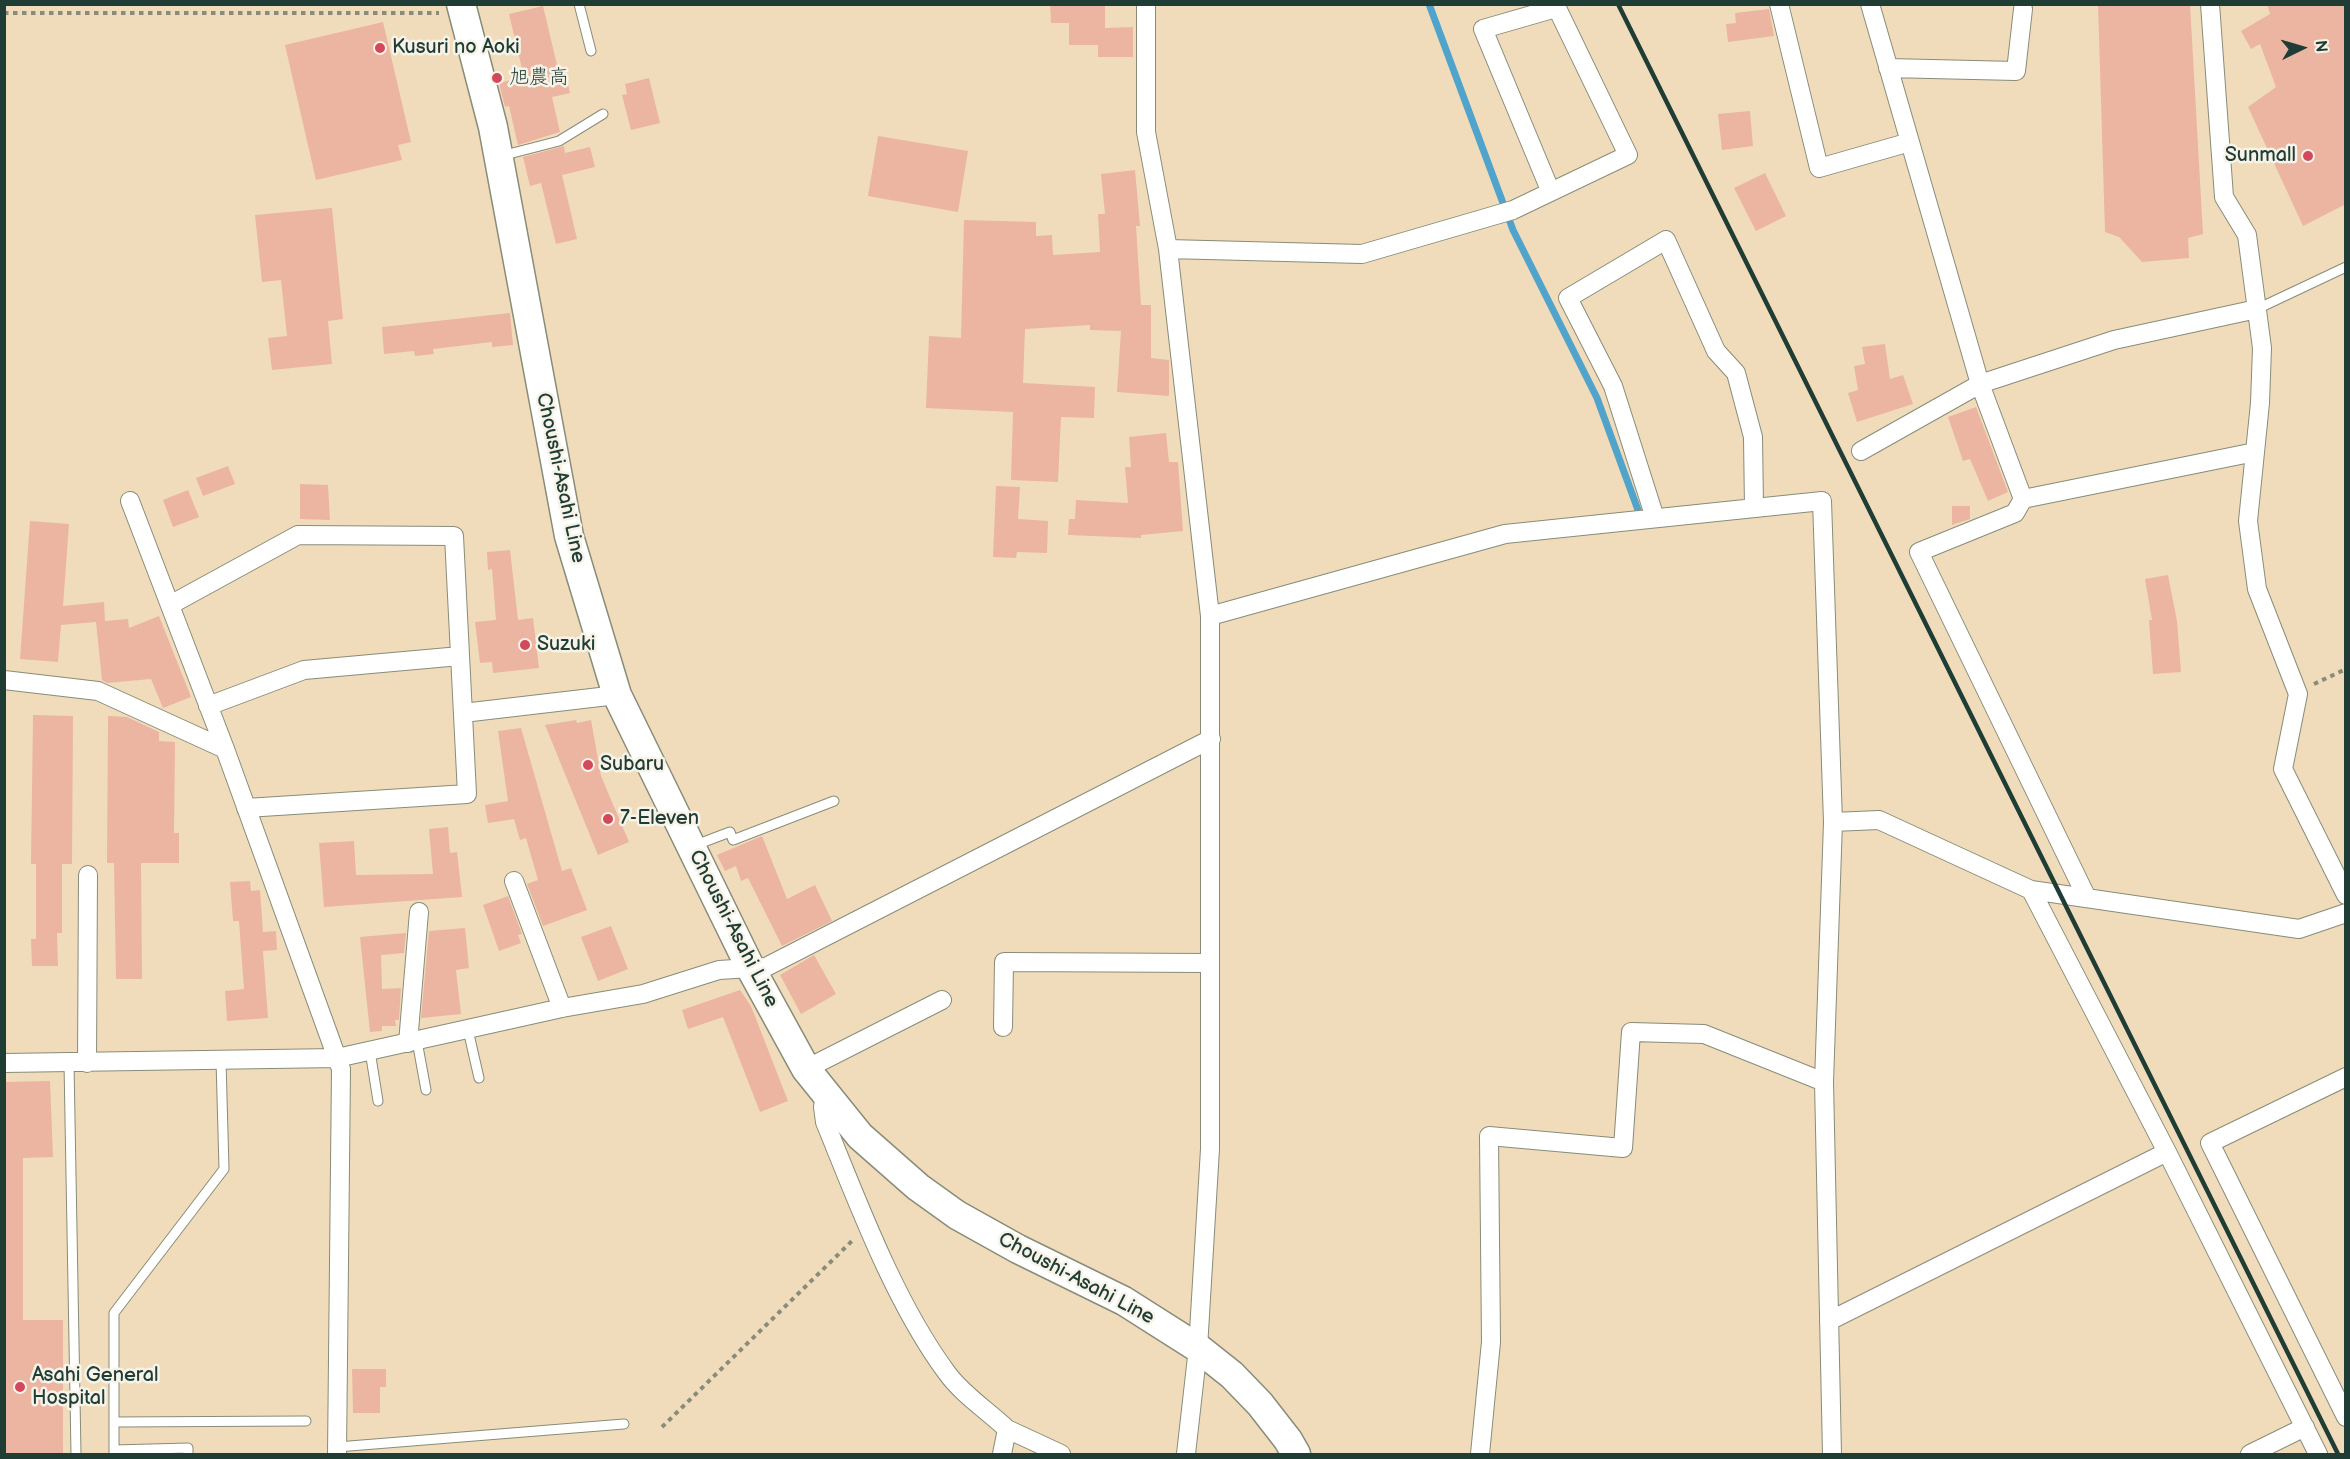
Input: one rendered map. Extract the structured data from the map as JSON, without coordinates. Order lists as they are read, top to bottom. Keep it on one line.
{"streets":{"main road":["Choushi-Asahi Line"]},"places":["Kusuri no Aoki","旭農高","Sunmall","Suzuki","Subaru","7-Eleven","Asahi General Hospital"],"north":"right"}
